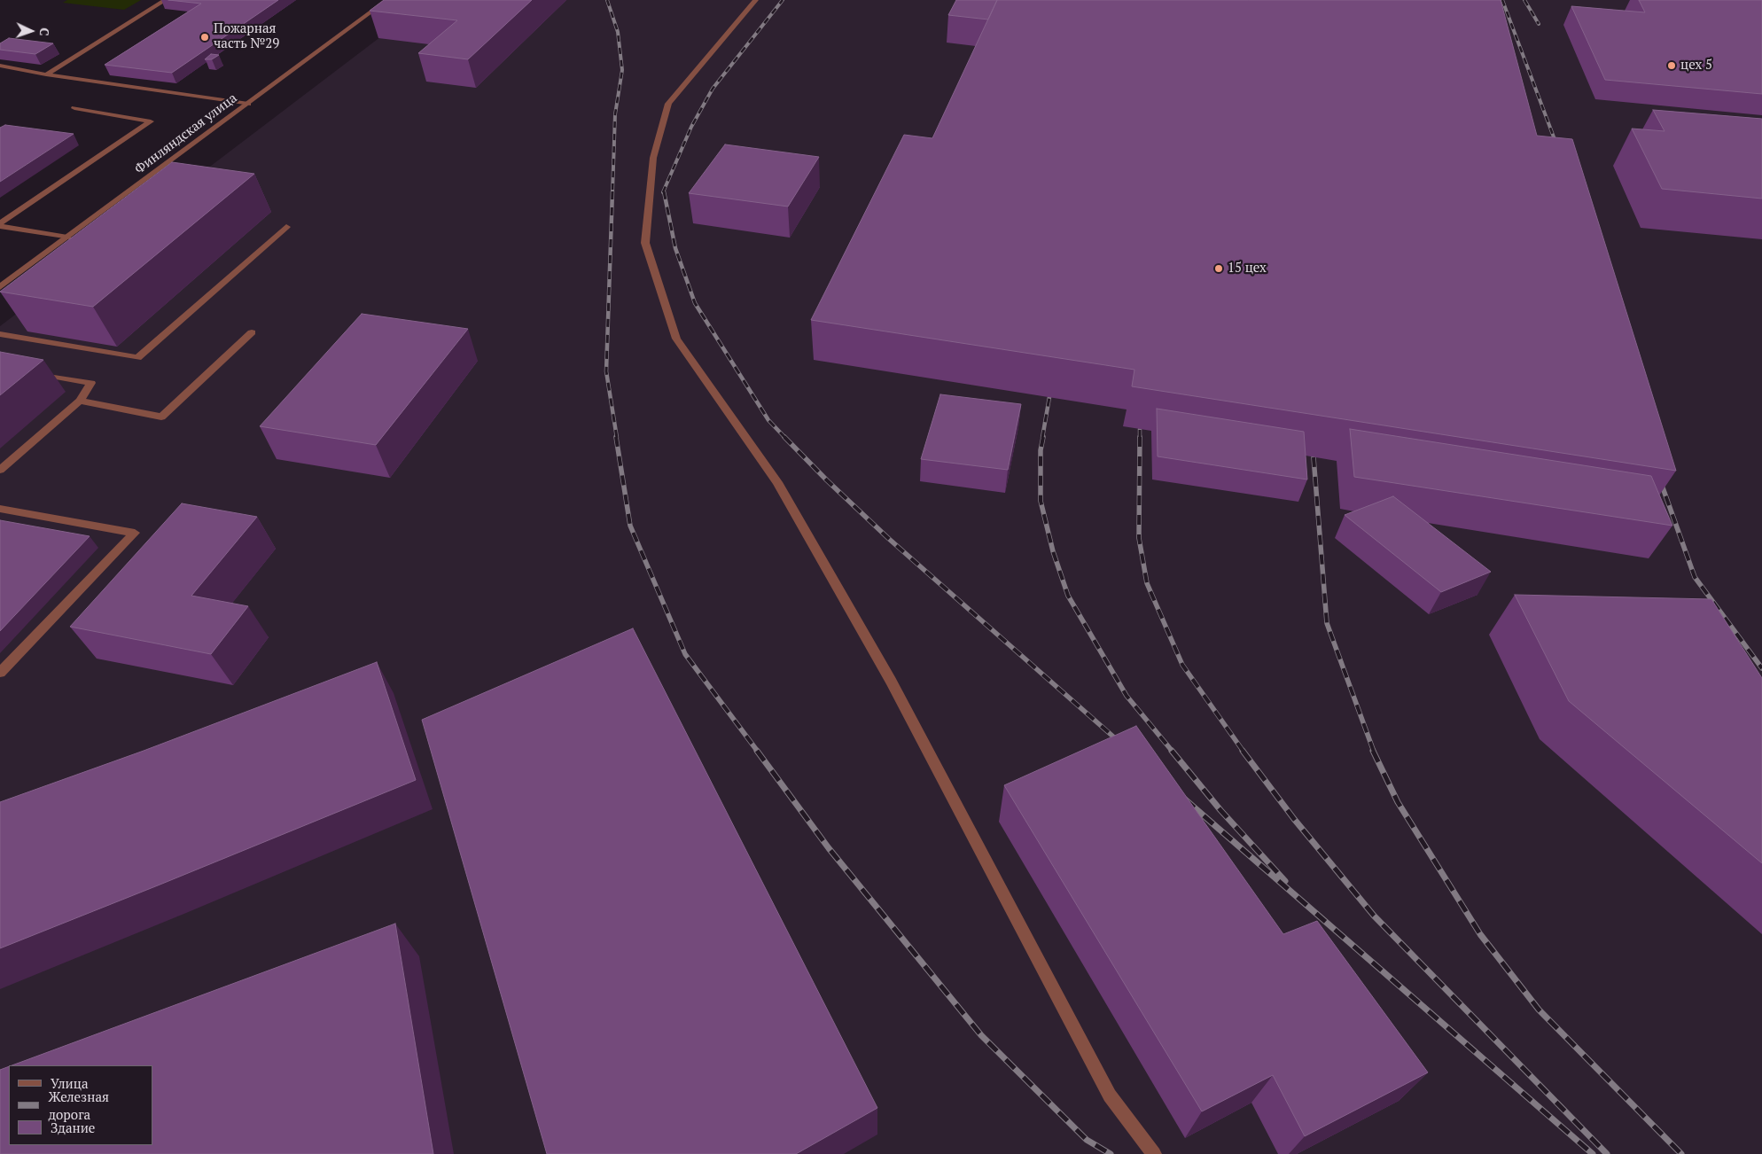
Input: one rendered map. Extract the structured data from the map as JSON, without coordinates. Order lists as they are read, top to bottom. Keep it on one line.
{"streets":{"street":["Финляндская улица"]},"places":["Пожарная часть №29","цех 5","15 цех"],"legend":["Улица","Железная дорога","Здание"],"north":"right"}
